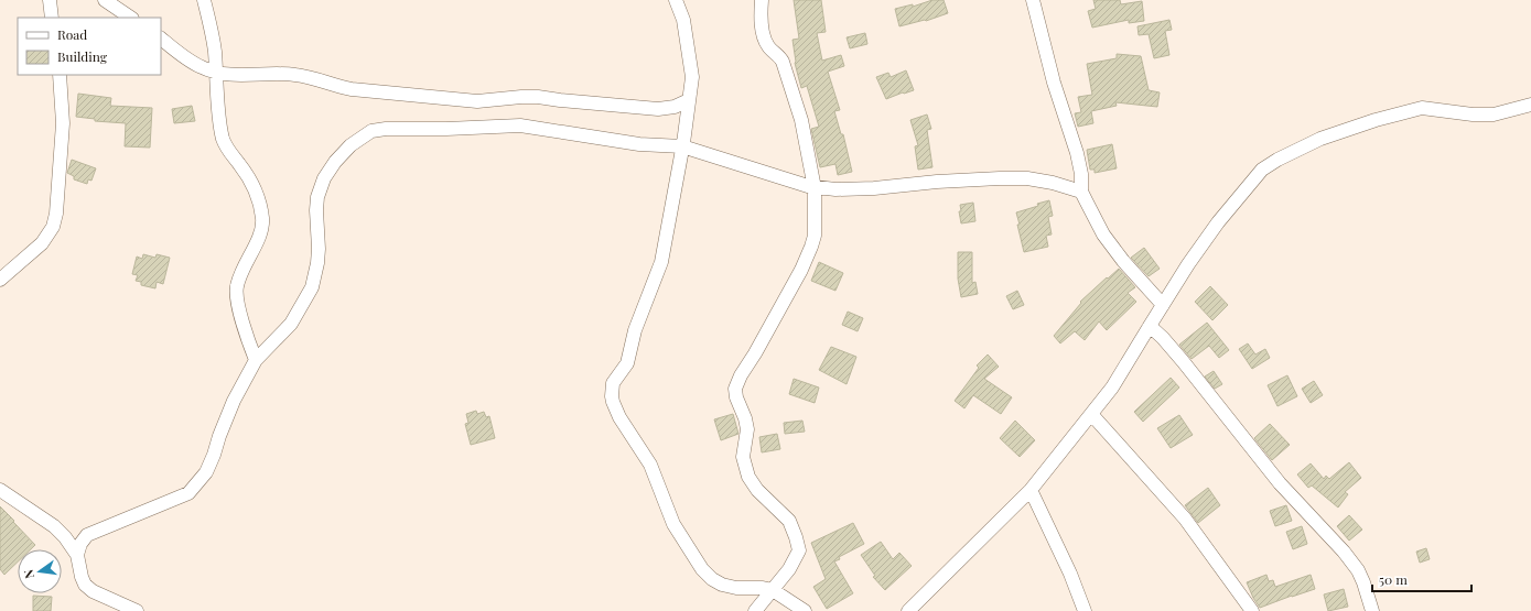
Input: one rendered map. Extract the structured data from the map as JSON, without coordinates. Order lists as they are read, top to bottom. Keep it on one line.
{"legend":["Road","Building"],"scale_bar":"50 m","north":"left"}
